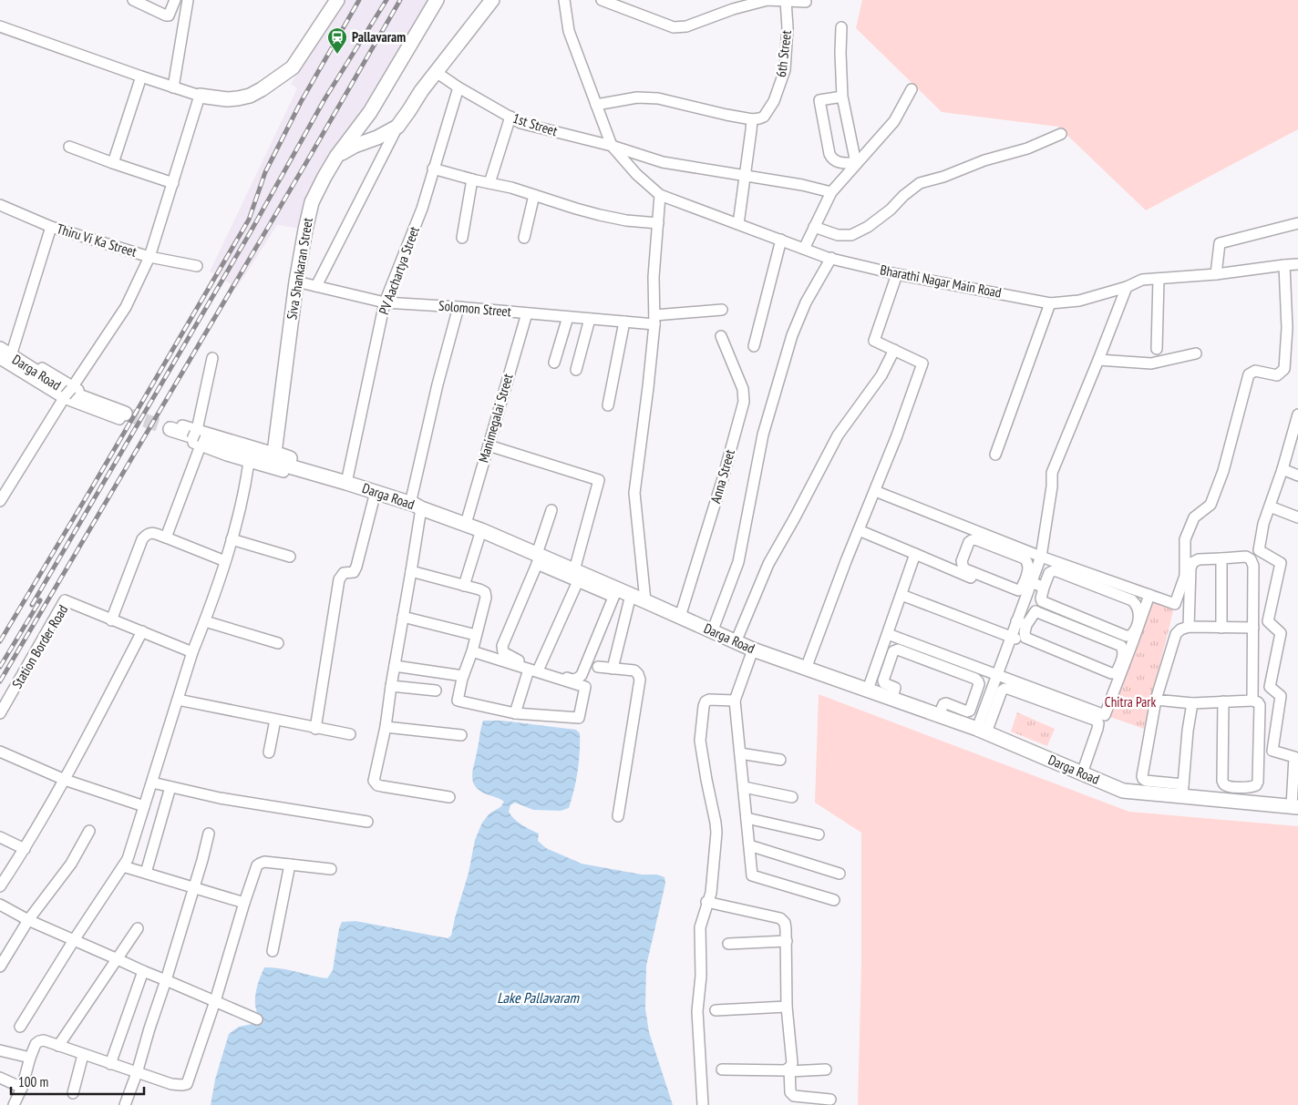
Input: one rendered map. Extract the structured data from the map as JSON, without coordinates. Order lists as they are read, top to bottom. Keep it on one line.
{"streets":{"street":["6th Street","1st Street","Thiru Vi Ka Street","Siva Shankaran Street","PV Aachartya Street","Bharathi Nagar Main Road","Solomon Street","Darga Road","Manimegalai Street","Anna Street","Station Border Road"]},"crossings":[["1st Street","PV Aachartya Street"],["1st Street","Bharathi Nagar Main Road"],["Siva Shankaran Street","Solomon Street"],["PV Aachartya Street","Solomon Street"],["PV Aachartya Street","Darga Road"],["Solomon Street","Manimegalai Street"],["Darga Road","Manimegalai Street"],["Darga Road","Anna Street"]],"water":["Lake Pallavaram"],"parks":["Chitra Park"],"places":{"station":["Pallavaram"]},"scale_bar":"100 m"}
